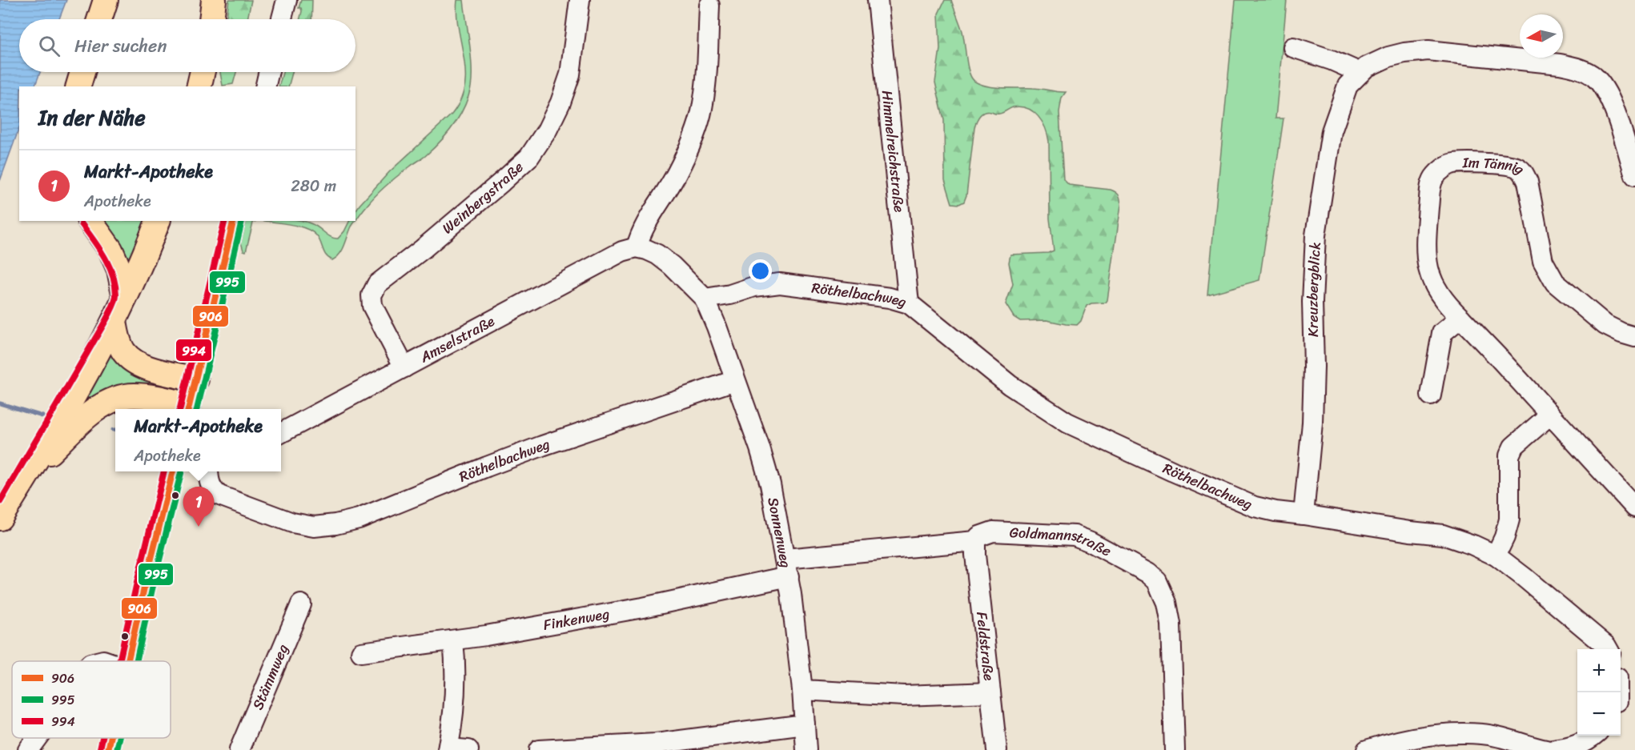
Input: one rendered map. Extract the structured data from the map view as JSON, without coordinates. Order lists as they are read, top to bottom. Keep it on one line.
{"streets":{"street":["Himmelreichstraße","Im Tännig","Weinbergstraße","Kreuzbergblick","Röthelbachweg","Amselstraße","Sonnenweg","Goldmannstraße","Finkenweg","Feldstraße","Stämmweg"]},"crossings":[["Himmelreichstraße","Röthelbachweg"],["Weinbergstraße","Amselstraße"],["Kreuzbergblick","Röthelbachweg"],["Röthelbachweg","Sonnenweg"],["Sonnenweg","Goldmannstraße"],["Sonnenweg","Finkenweg"],["Goldmannstraße","Finkenweg"],["Goldmannstraße","Feldstraße"]],"lines":["transit line 906","transit line 995","transit line 994"],"legend":["906","995","994"],"north":"left","page":{"search":"Hier suchen","heading":"In der Nähe","list":[{"mark":"1","name":"Markt-Apotheke","note":"Apotheke","value":"280 m"}],"popup":["Markt-Apotheke","Apotheke"],"pins":"1","map_buttons":["+","−"]}}
